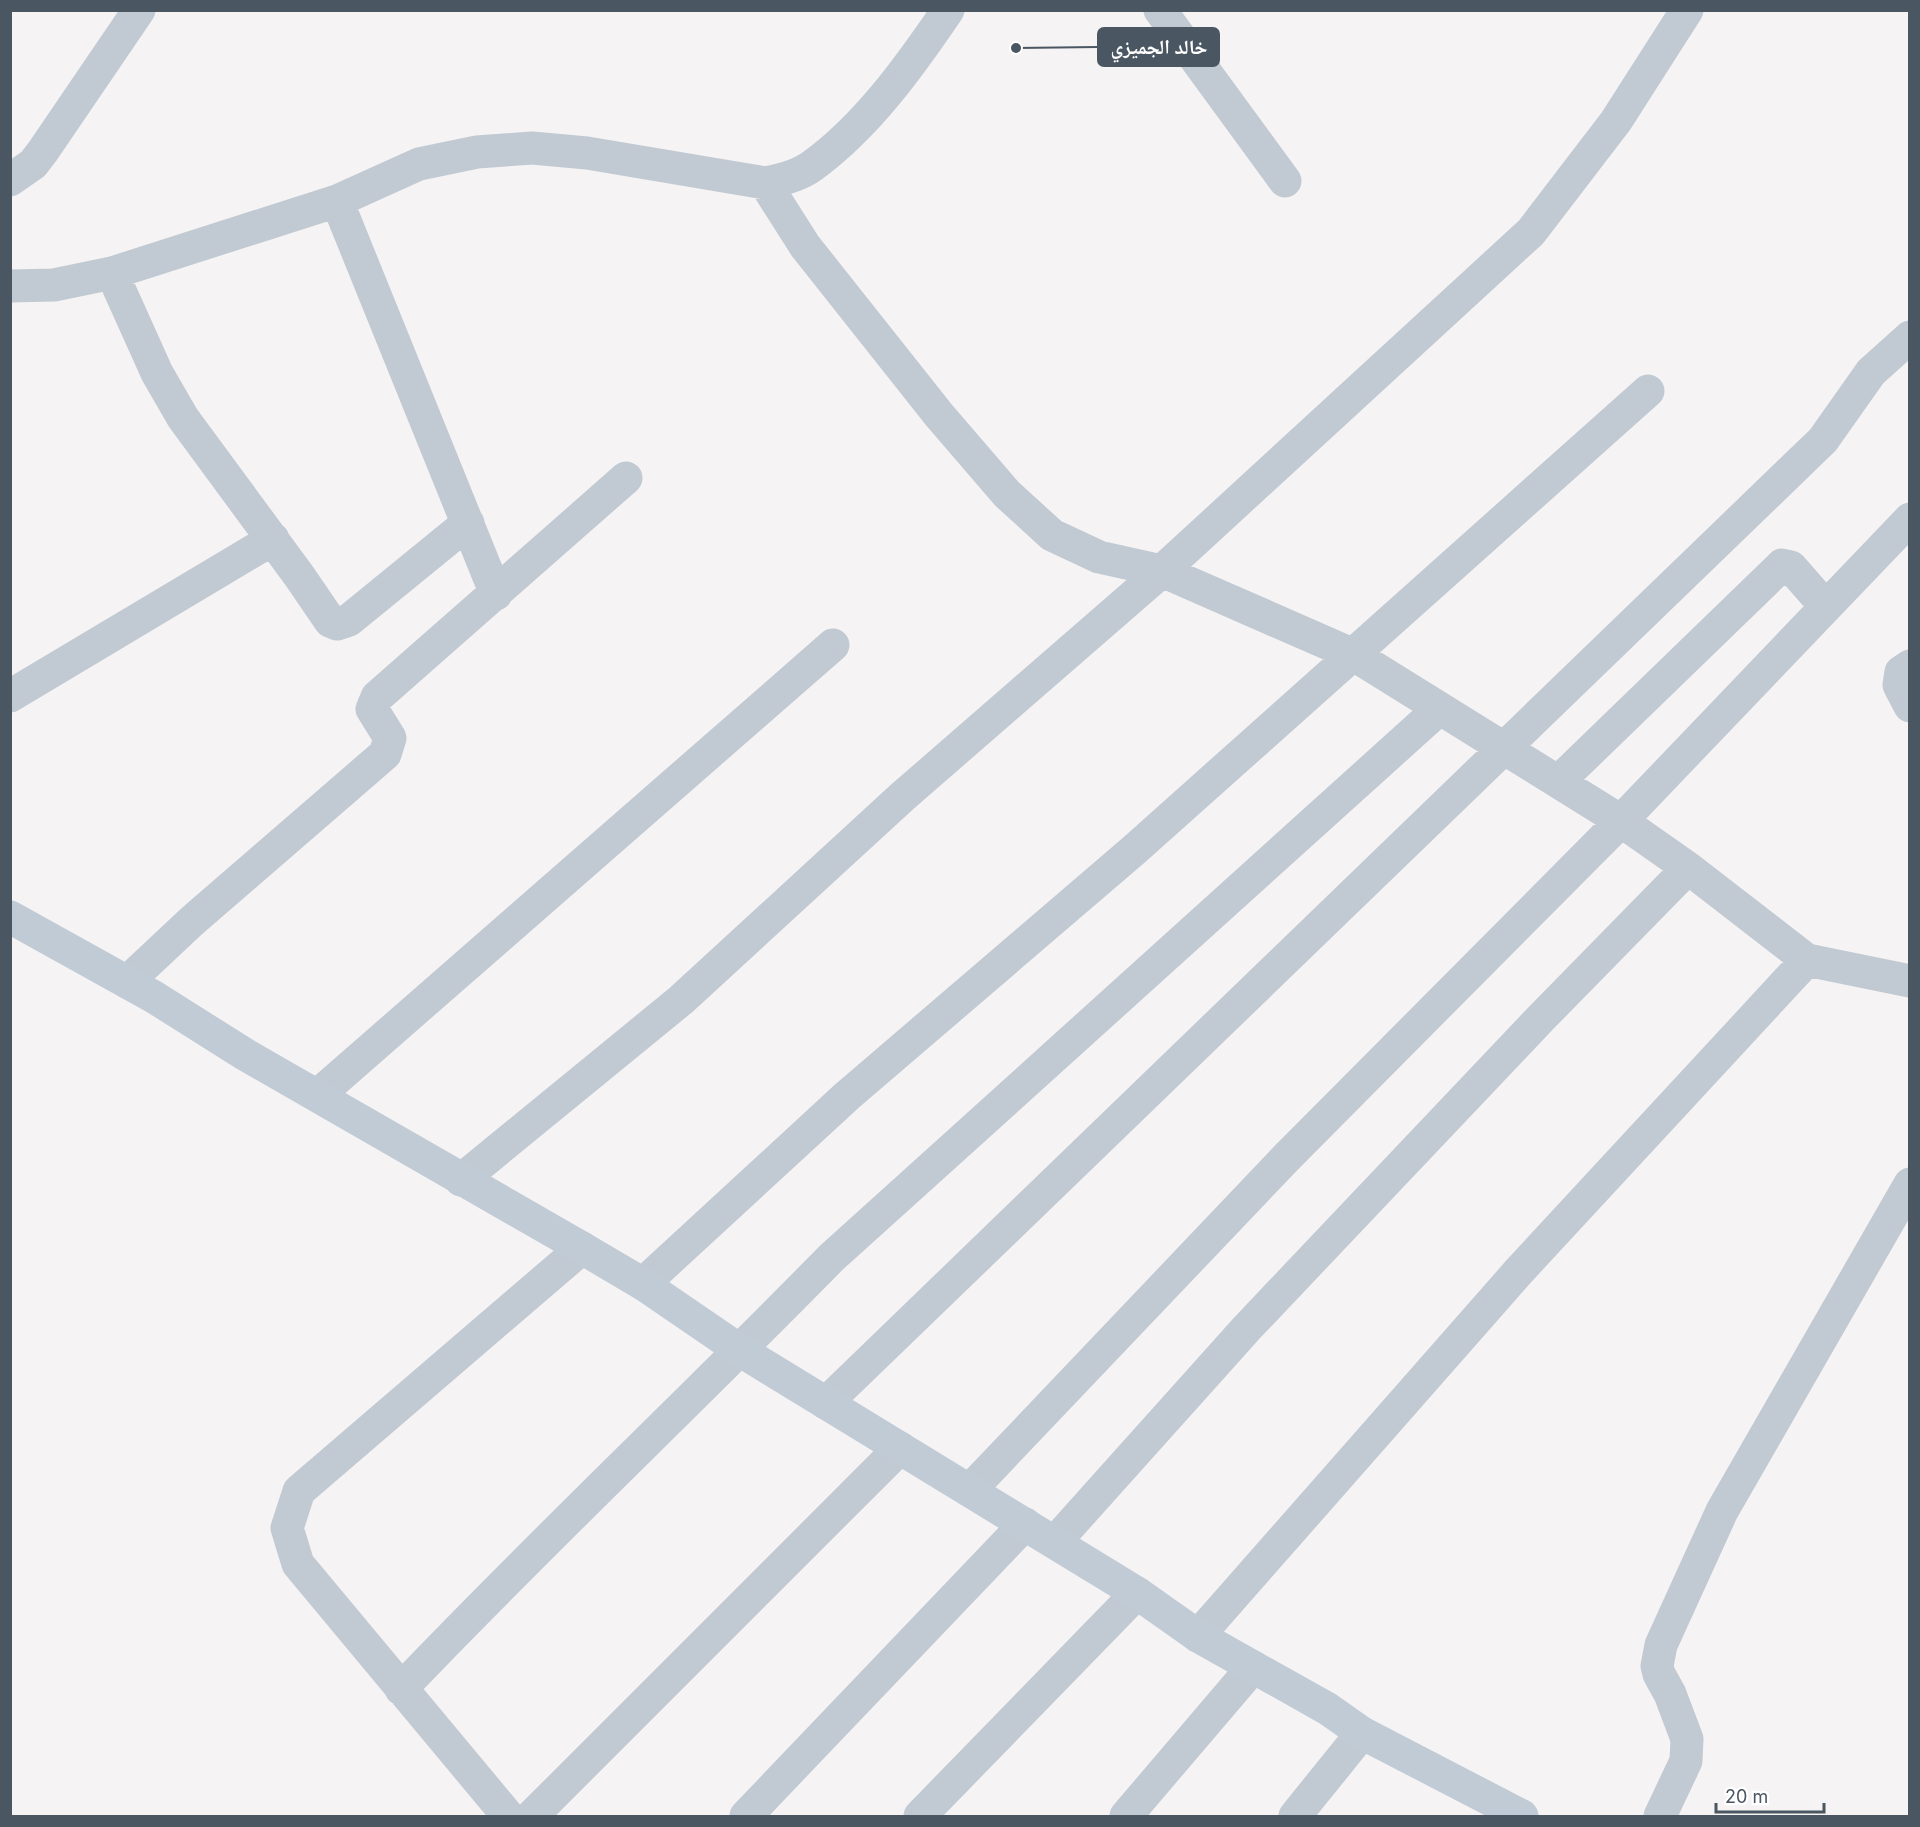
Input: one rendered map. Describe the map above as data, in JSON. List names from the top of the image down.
{
  "places": ["خالد الجميزي"],
  "scale_bar": "20 m"
}
